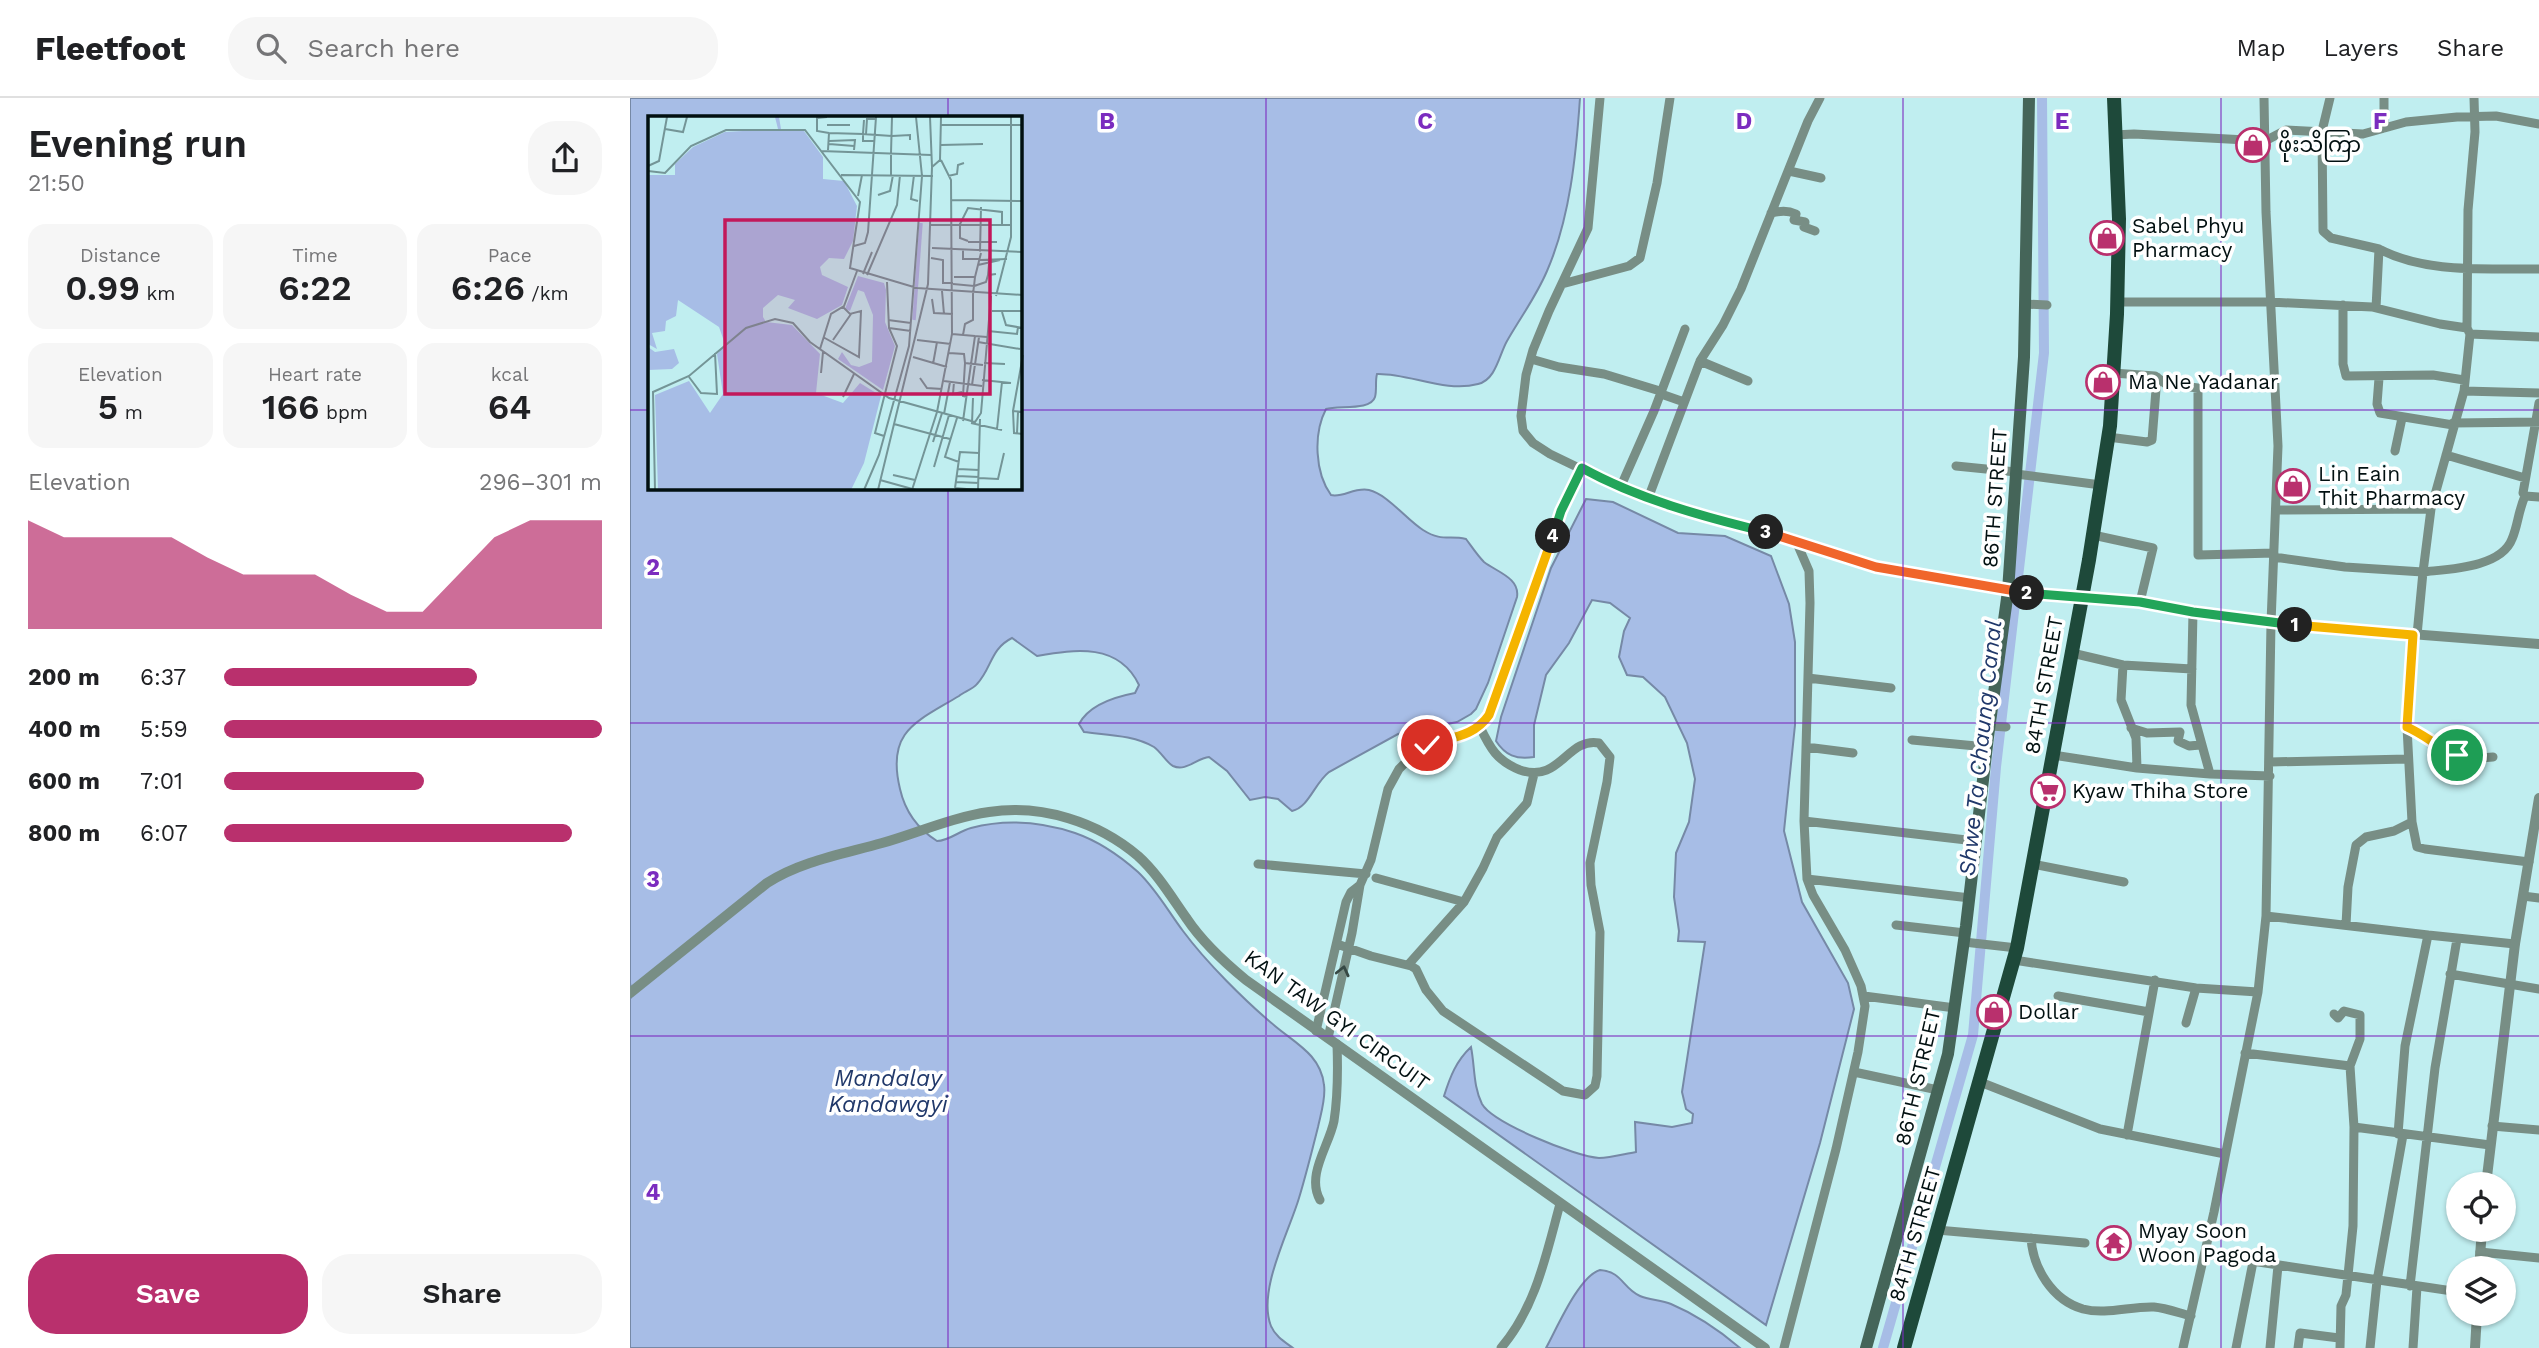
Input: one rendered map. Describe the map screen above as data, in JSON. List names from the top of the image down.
{
  "streets": {
    "main road": ["86TH STREET", "84TH STREET"],
    "street": ["KAN TAW GYI CIRCUIT"]
  },
  "water": ["Shwe Ta Chaung Canal", "Mandalay Kandawgyi"],
  "places": {
    "shop": [
      "ဖိုးသိကြာ",
      "Sabel Phyu Pharmacy",
      "Ma Ne Yadanar",
      "Lin Eain Thit Pharmacy",
      "Dollar"
    ],
    "supermarket": ["Kyaw Thiha Store"],
    "temple": ["Myay Soon Woon Pagoda"]
  },
  "page": {
    "header": "Fleetfoot",
    "search": "Search here",
    "nav": ["Map", "Layers", "Share"],
    "heading": ["Evening run", "21:50"],
    "stats": [
      ["Distance", "0.99 km"],
      ["Time", "6:22"],
      ["Pace", "6:26 /km"],
      ["Elevation", "5 m"],
      ["Heart rate", "166 bpm"],
      ["kcal", "64"]
    ],
    "chart": ["Elevation", "296–301 m"],
    "pins": [
      "3",
      "4",
      "2",
      "1"
    ],
    "list": [
      {
        "name": "200 m",
        "note": "6:37"
      },
      {
        "name": "400 m",
        "note": "5:59"
      },
      {
        "name": "600 m",
        "note": "7:01"
      },
      {
        "name": "800 m",
        "note": "6:07"
      }
    ],
    "buttons": ["Save", "Share"]
  },
  "grid": {
    "columns": [
      "B",
      "C",
      "D",
      "E",
      "F"
    ],
    "rows": ["2", "3", "4"]
  }
}
